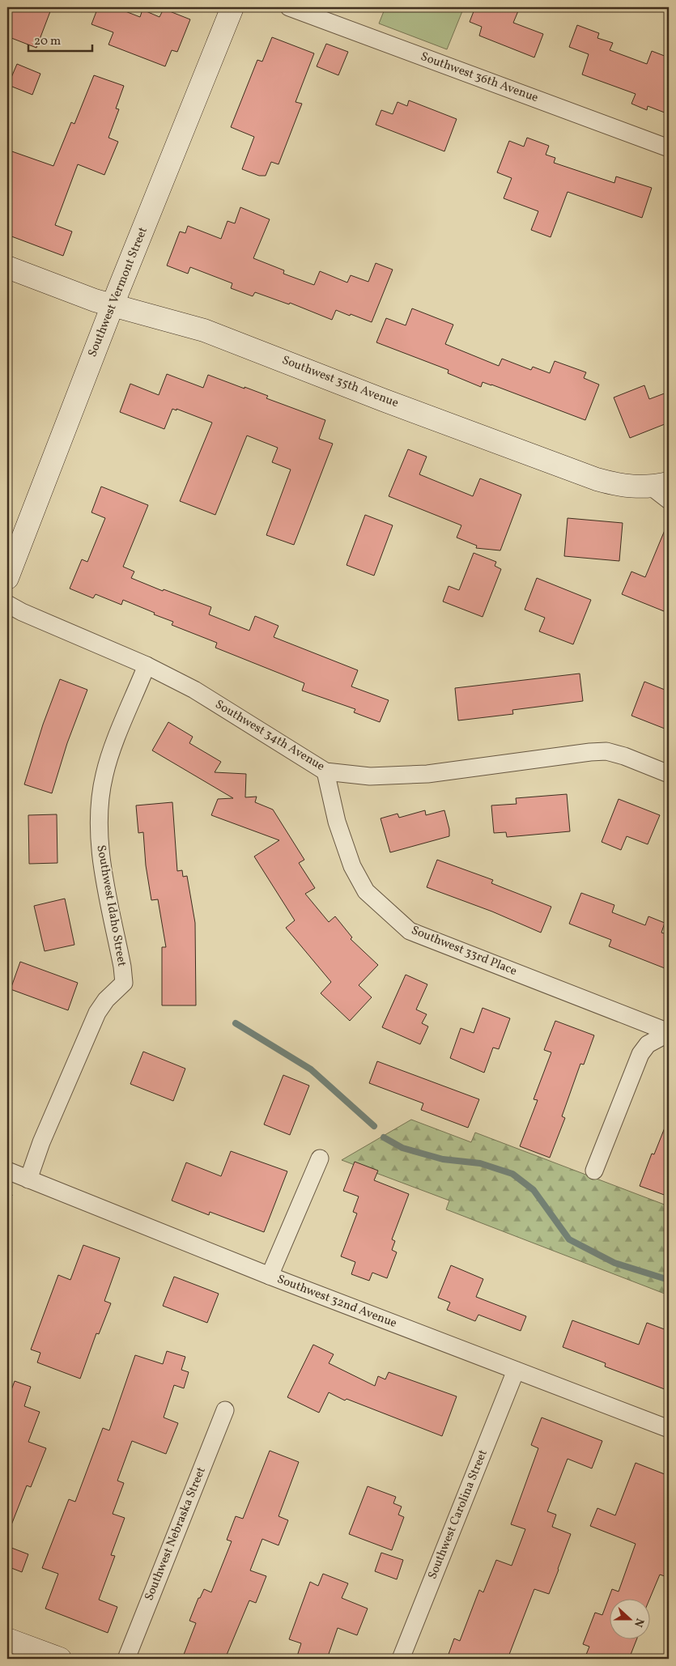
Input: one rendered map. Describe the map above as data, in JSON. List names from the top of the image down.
{
  "streets": {
    "street": [
      "Southwest 36th Avenue",
      "Southwest Vermont Street",
      "Southwest 35th Avenue",
      "Southwest 34th Avenue",
      "Southwest Idaho Street",
      "Southwest 33rd Place",
      "Southwest 32nd Avenue",
      "Southwest Carolina Street",
      "Southwest Nebraska Street"
    ]
  },
  "crossings": [
    ["Southwest Vermont Street", "Southwest 35th Avenue"],
    ["Southwest 34th Avenue", "Southwest Idaho Street"],
    ["Southwest 34th Avenue", "Southwest 33rd Place"],
    ["Southwest Idaho Street", "Southwest 32nd Avenue"],
    ["Southwest 32nd Avenue", "Southwest Carolina Street"]
  ],
  "scale_bar": "20 m",
  "north": "right"
}
